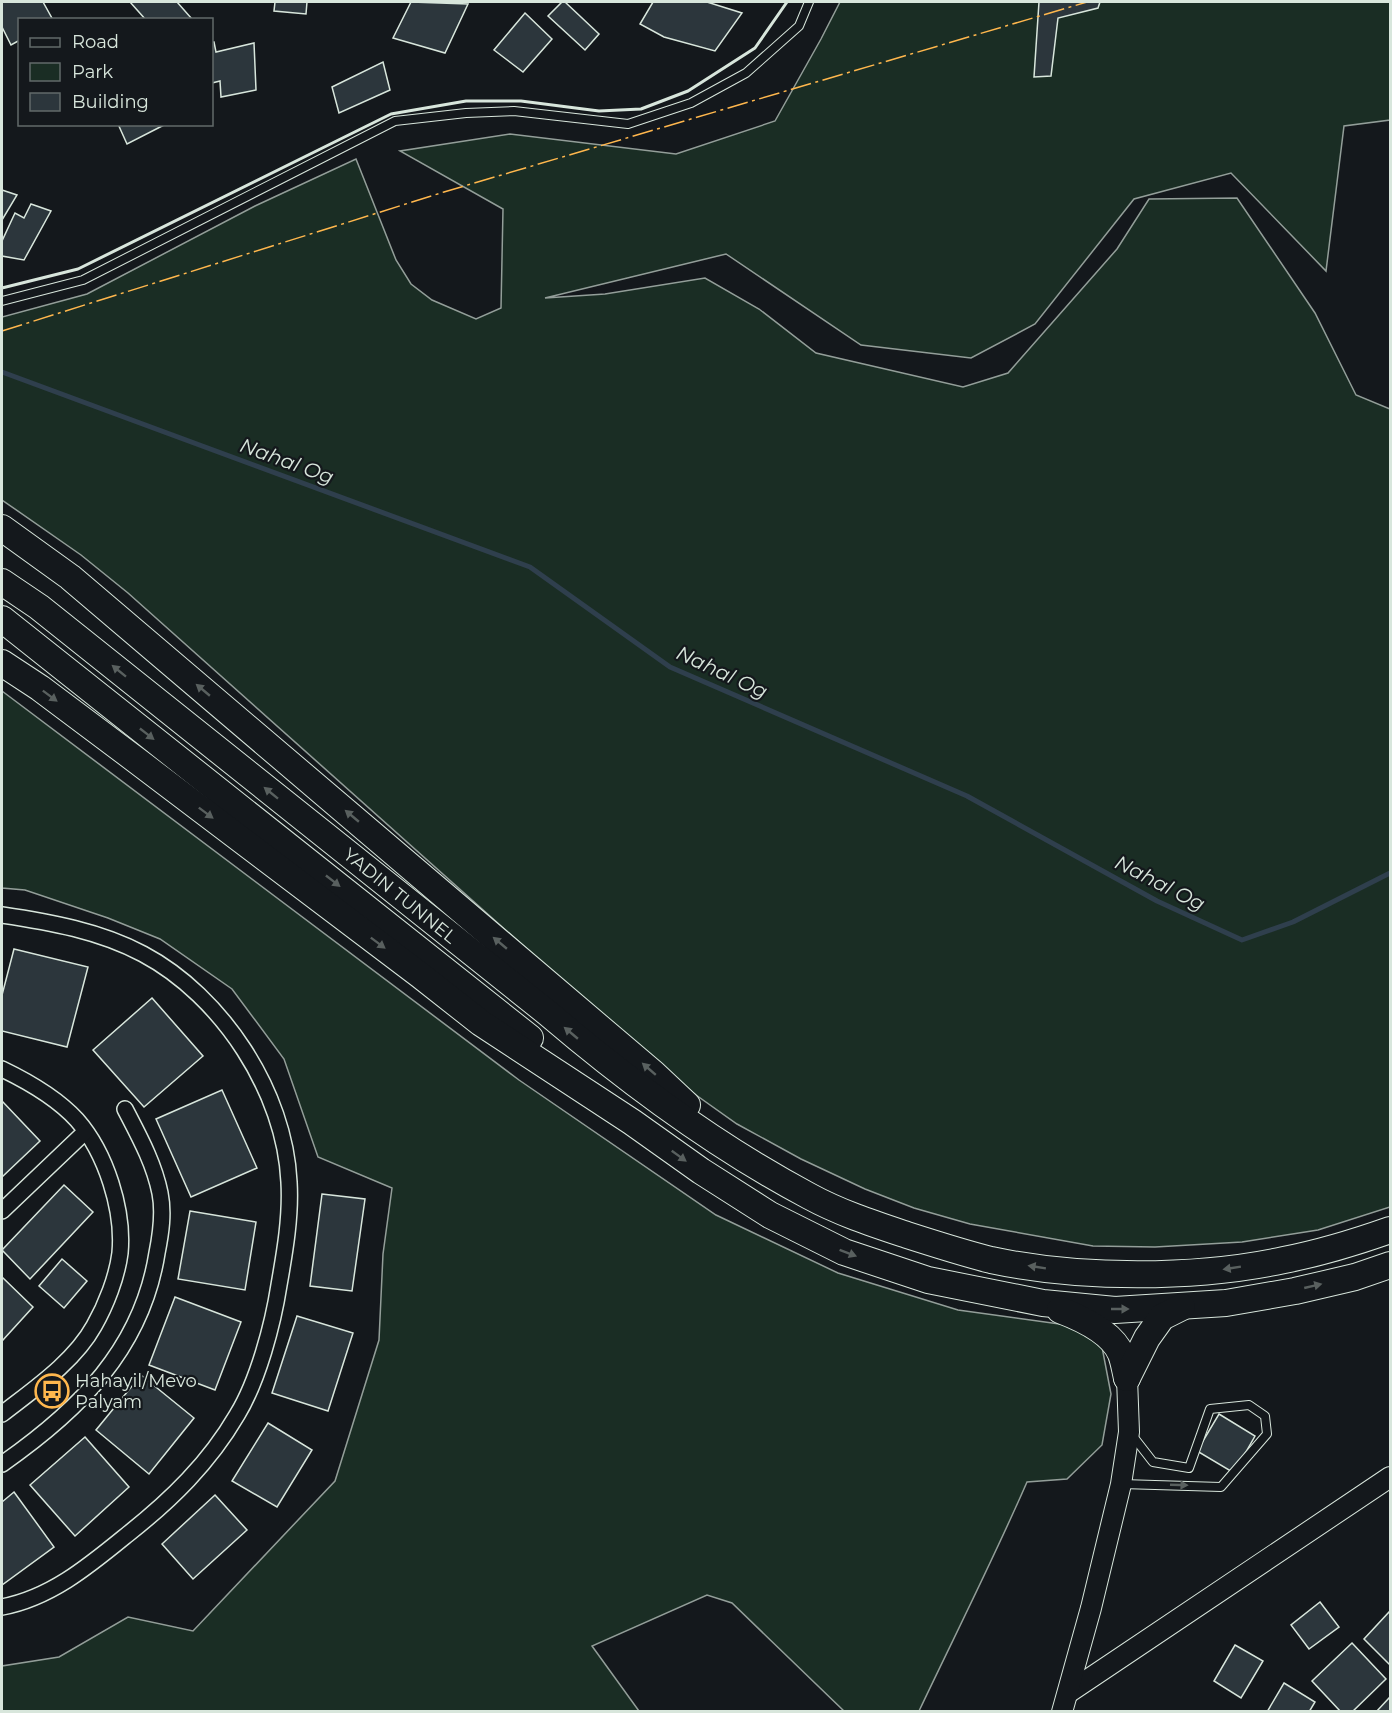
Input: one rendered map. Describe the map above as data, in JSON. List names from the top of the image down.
{
  "streets": {
    "highway": ["YADIN TUNNEL"]
  },
  "water": ["Nahal Og"],
  "places": {
    "bus stop": ["Hahayil/Mevo Palyam"]
  },
  "legend": ["Road", "Park", "Building"]
}
